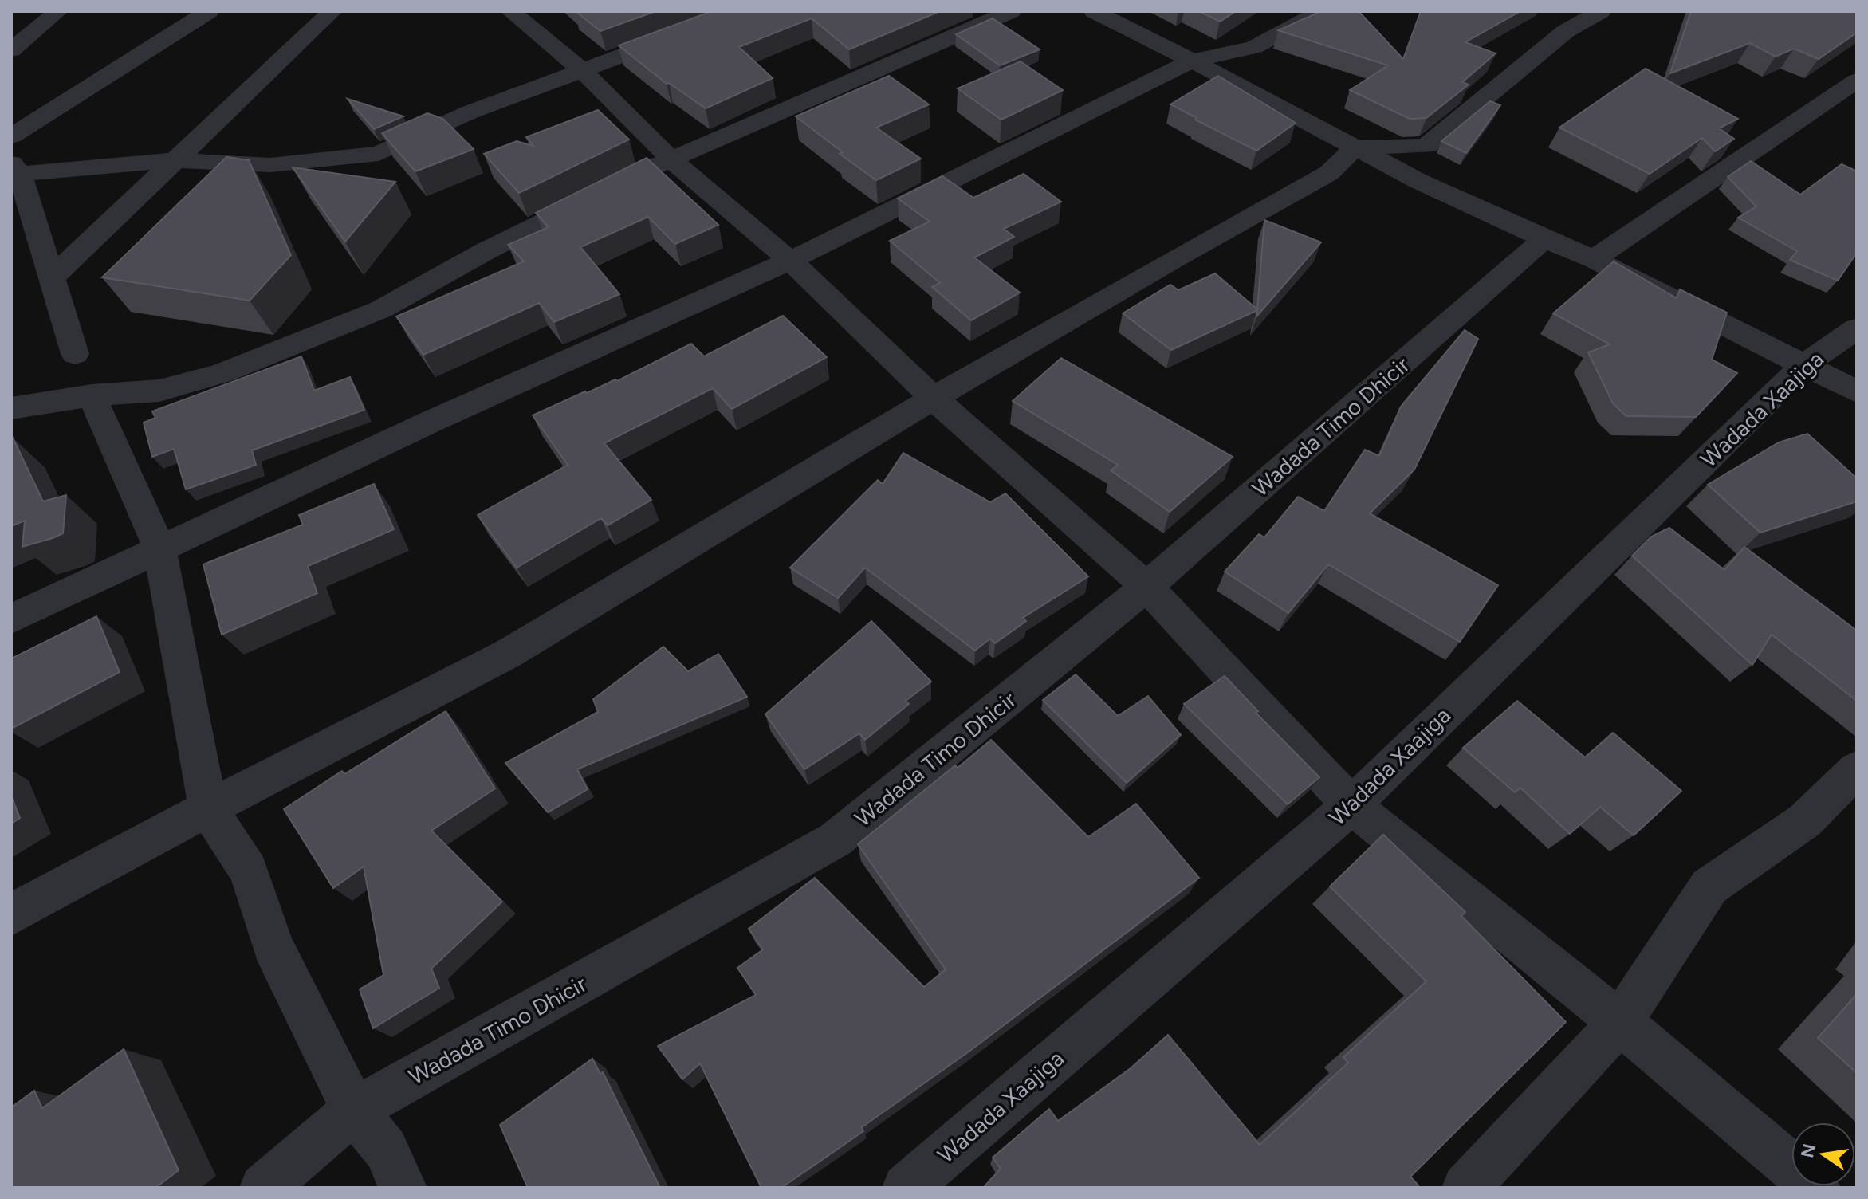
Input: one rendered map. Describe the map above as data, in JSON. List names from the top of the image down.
{
  "streets": {
    "street": ["Wadada Xaajiga", "Wadada Timo Dhicir"]
  },
  "north": "left"
}
